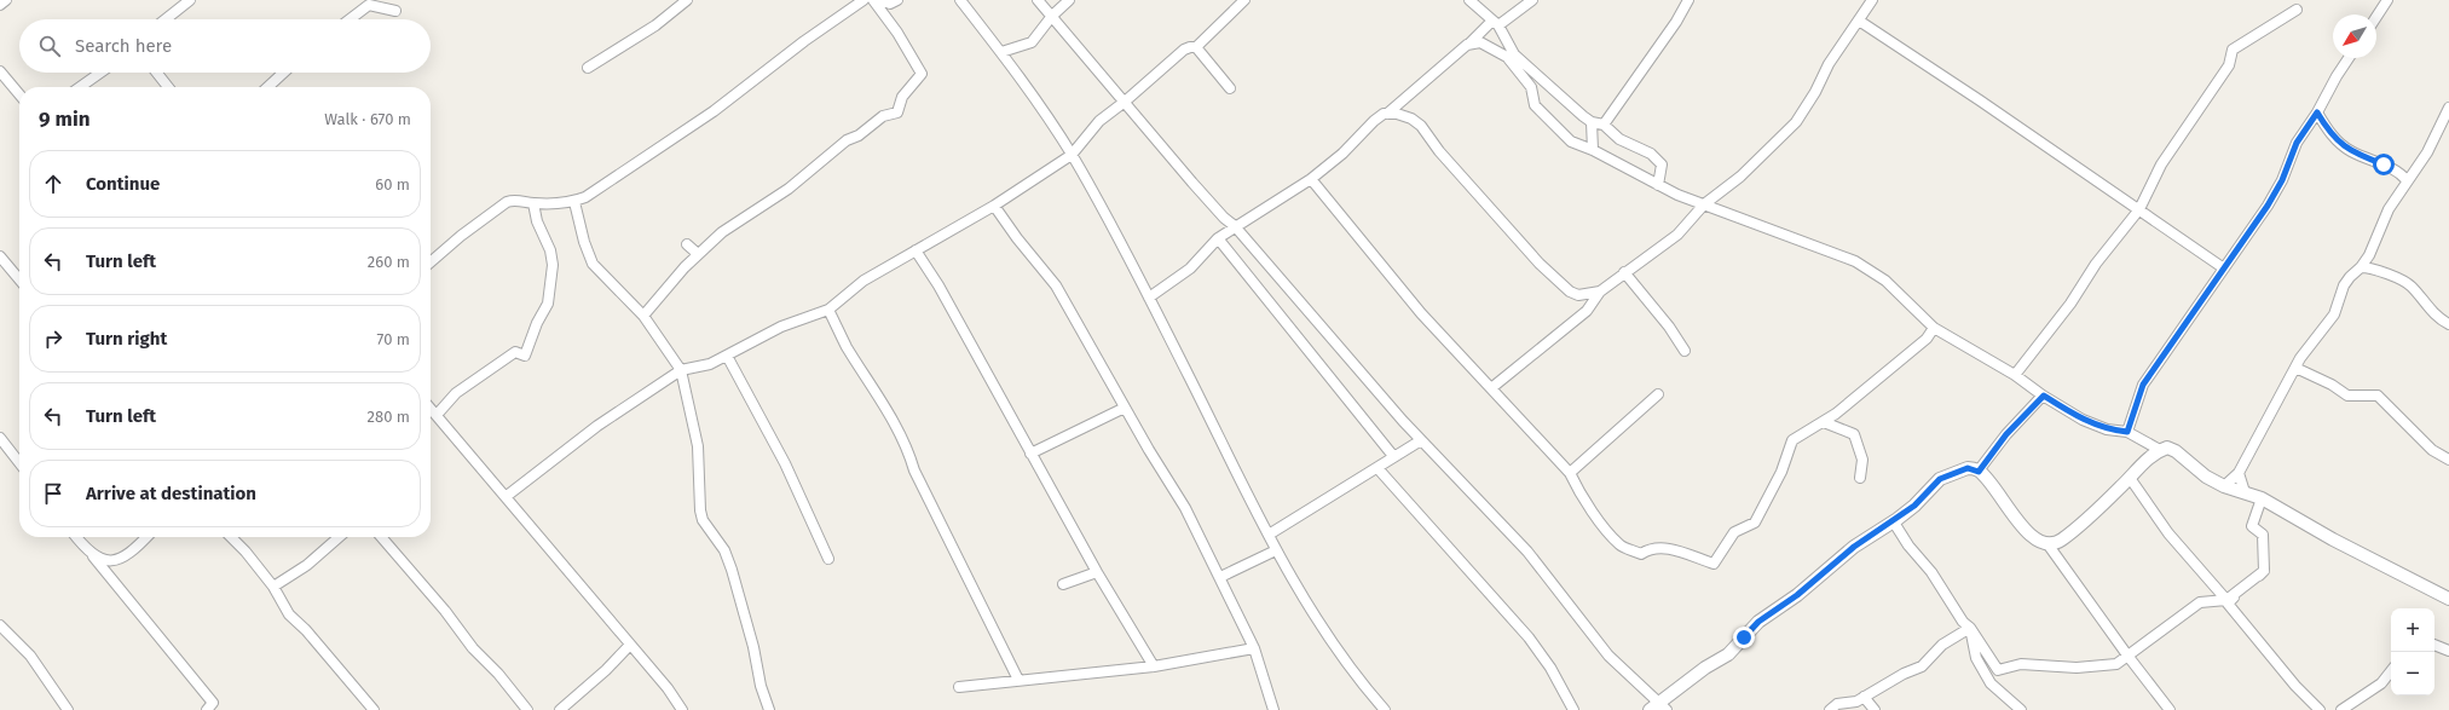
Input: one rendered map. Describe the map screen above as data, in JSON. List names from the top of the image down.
{
  "north": "bottom left",
  "page": {
    "search": "Search here",
    "heading": ["9 min", "Walk · 670 m"],
    "list": [
      ["Continue", "60 m"],
      ["Turn left", "260 m"],
      ["Turn right", "70 m"],
      ["Turn left", "280 m"],
      "Arrive at destination"
    ],
    "map_buttons": ["+", "−"]
  }
}
